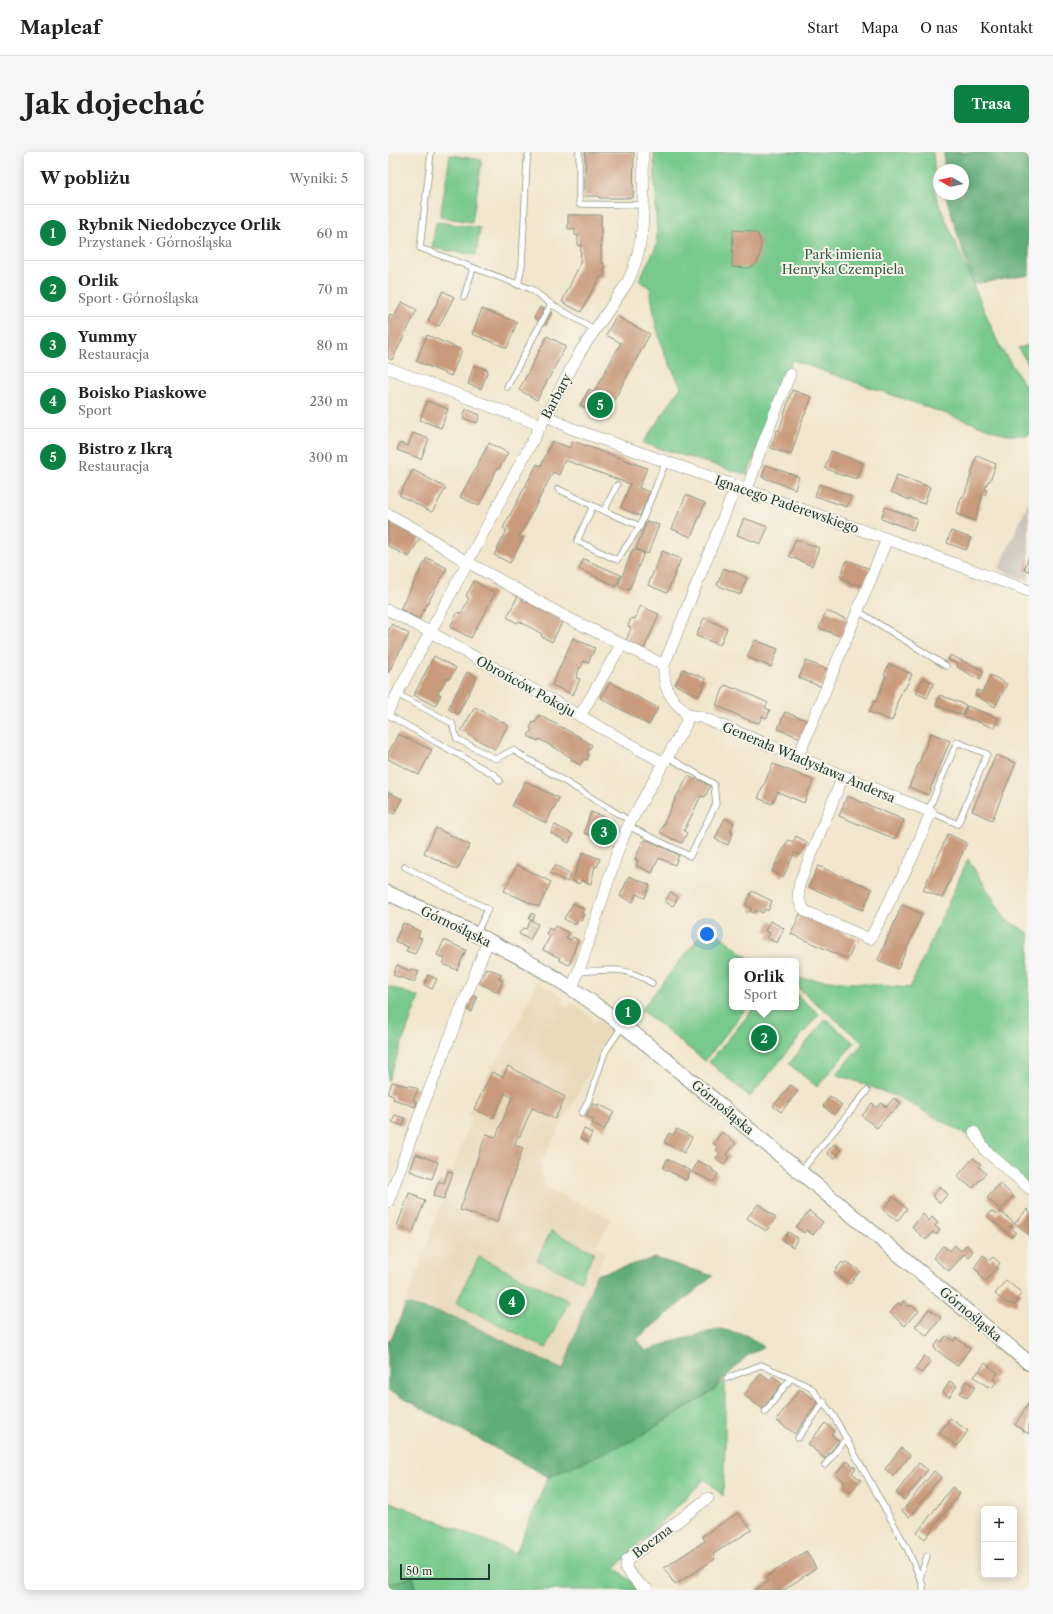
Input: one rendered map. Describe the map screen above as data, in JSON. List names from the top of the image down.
{
  "streets": {
    "street": [
      "Barbary",
      "Ignacego Paderewskiego",
      "Obrońców Pokoju",
      "Generała Władysława Andersa",
      "Górnośląska",
      "Boczna"
    ]
  },
  "crossings": [
    ["Barbary", "Ignacego Paderewskiego"],
    ["Barbary", "Obrońców Pokoju"]
  ],
  "parks": ["Park imienia Henryka Czempiela"],
  "scale_bar": "50 m",
  "north": "left",
  "page": {
    "header": "Mapleaf",
    "nav": [
      "Start",
      "Mapa",
      "O nas",
      "Kontakt"
    ],
    "buttons": "Trasa",
    "title": "Jak dojechać",
    "heading": ["W pobliżu", "Wyniki: 5"],
    "list": [
      {
        "mark": "1",
        "name": "Rybnik Niedobczyce Orlik",
        "note": "Przystanek · Górnośląska",
        "value": "60 m"
      },
      {
        "mark": "2",
        "name": "Orlik",
        "note": "Sport · Górnośląska",
        "value": "70 m"
      },
      {
        "mark": "3",
        "name": "Yummy",
        "note": "Restauracja",
        "value": "80 m"
      },
      {
        "mark": "4",
        "name": "Boisko Piaskowe",
        "note": "Sport",
        "value": "230 m"
      },
      {
        "mark": "5",
        "name": "Bistro z Ikrą",
        "note": "Restauracja",
        "value": "300 m"
      }
    ],
    "pins": [
      "5",
      "3",
      "1",
      "2",
      "4"
    ],
    "popup": ["Orlik", "Sport"],
    "map_buttons": ["+", "−"],
    "scale": "50 m"
  }
}
